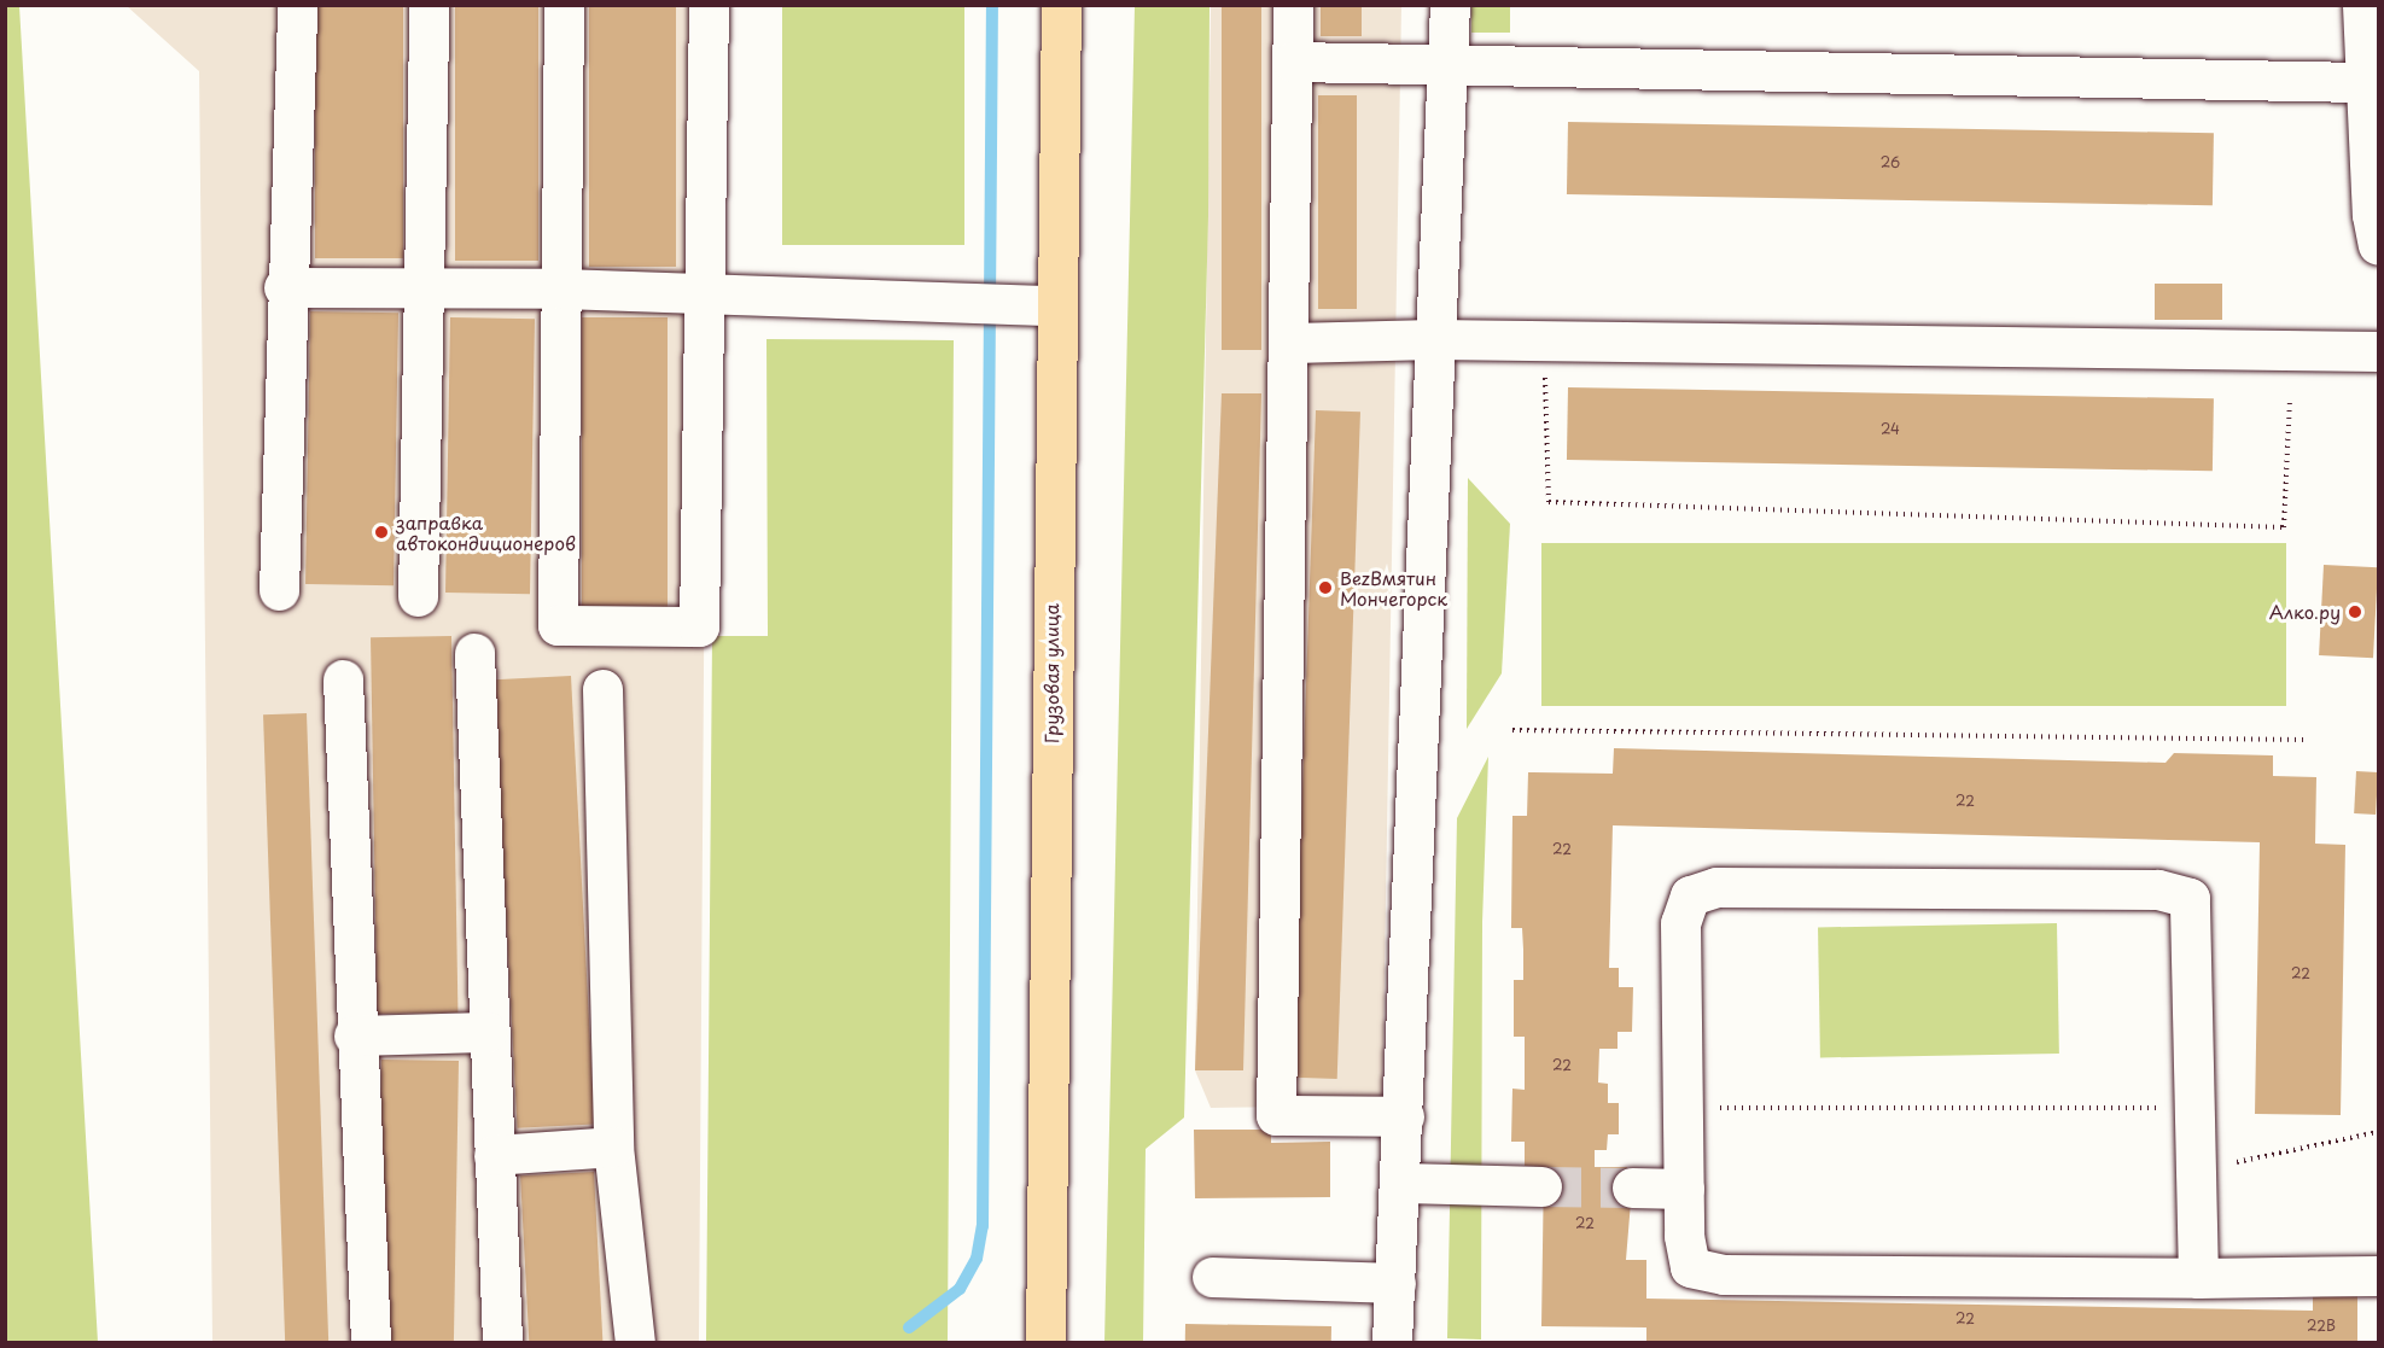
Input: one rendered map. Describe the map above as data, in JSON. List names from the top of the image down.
{
  "streets": {
    "main road": ["Грузовая улица"]
  },
  "places": ["заправка автокондиционеров", "BezВмятин Мончегорск", "Алко.ру"],
  "house_numbers": [
    "26",
    "24",
    "22",
    "22",
    "22",
    "22",
    "22",
    "22",
    "22В"
  ]
}
